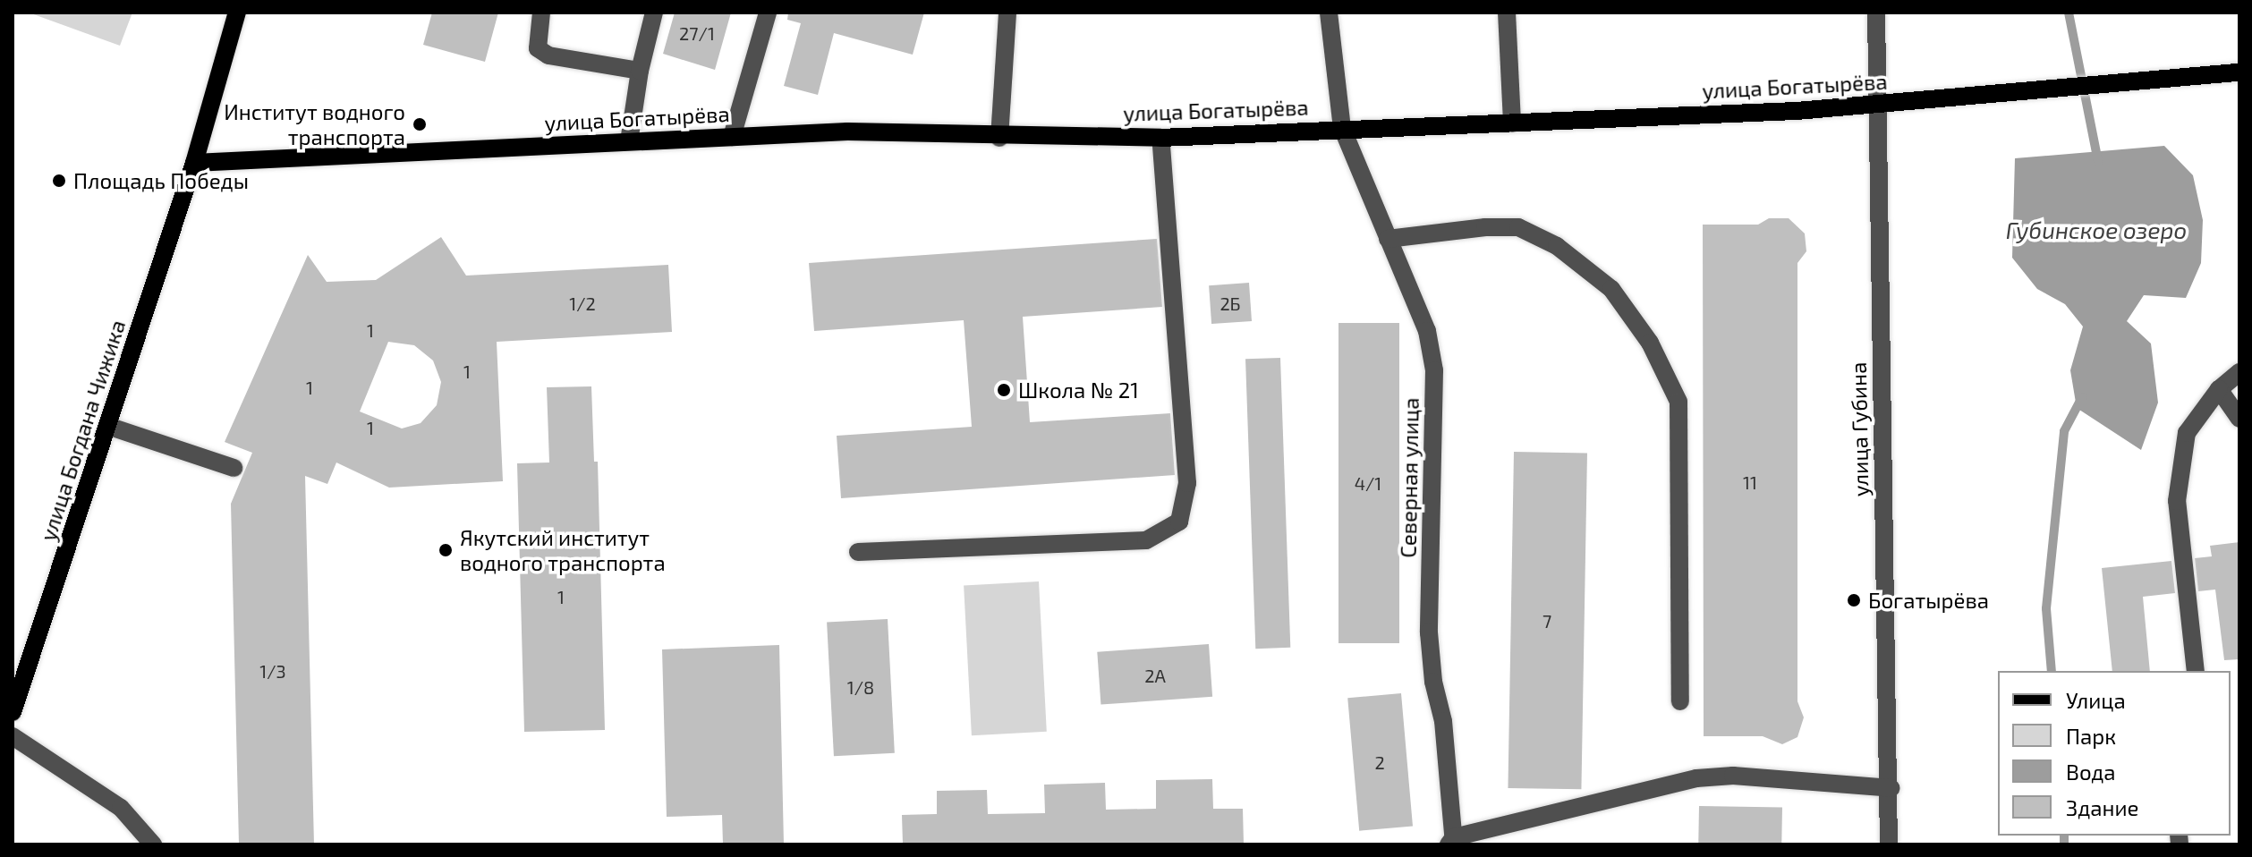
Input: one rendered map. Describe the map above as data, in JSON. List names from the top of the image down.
{
  "streets": {
    "main road": ["улица Богатырёва", "улица Богдана Чижика"],
    "street": ["улица Губина", "Северная улица"]
  },
  "crossings": [
    ["улица Богатырёва", "улица Губина"],
    ["улица Богатырёва", "улица Богдана Чижика"],
    ["улица Богатырёва", "Северная улица"]
  ],
  "water": ["Губинское озеро"],
  "places": [
    "Институт водного транспорта",
    "Площадь Победы",
    "Школа № 21",
    "Якутский институт водного транспорта",
    "Богатырёва"
  ],
  "house_numbers": [
    "27/1",
    "1/2",
    "2Б",
    "1",
    "1",
    "1",
    "1",
    "11",
    "4/1",
    "1",
    "7",
    "1/3",
    "2А",
    "1/8",
    "2"
  ],
  "legend": [
    "Улица",
    "Парк",
    "Вода",
    "Здание"
  ]
}
